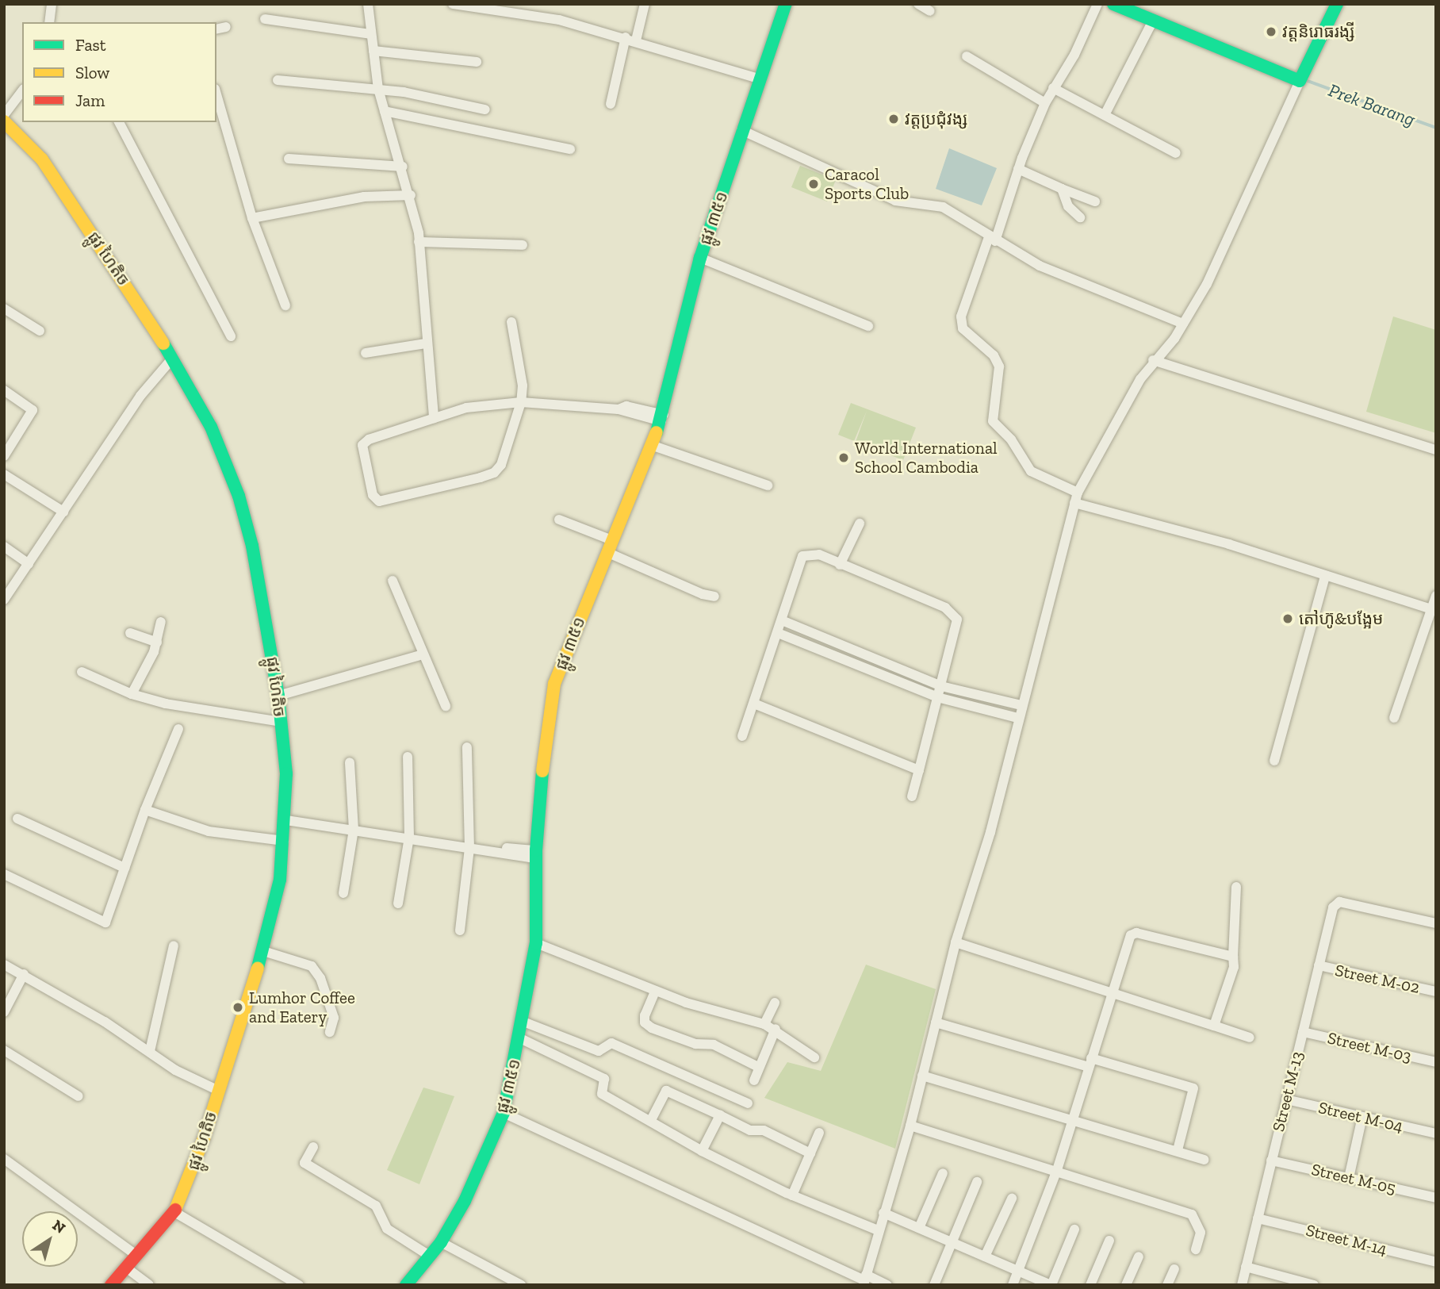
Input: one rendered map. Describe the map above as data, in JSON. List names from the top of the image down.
{
  "streets": {
    "street": [
      "ផ្លូវ ៣៥១",
      "ផ្លូវ ហៃតិច",
      "Street M-02",
      "Street M-03",
      "Street M-13",
      "Street M-04",
      "Street M-05",
      "Street M-14"
    ]
  },
  "crossings": [
    ["Street M-02", "Street M-13"],
    ["Street M-03", "Street M-13"],
    ["Street M-13", "Street M-04"],
    ["Street M-13", "Street M-05"],
    ["Street M-13", "Street M-14"]
  ],
  "water": ["Prek Barang"],
  "places": [
    "វត្តនិរោធរង្សី",
    "វត្តប្រជុំវង្ស",
    "Caracol Sports Club",
    "World International School Cambodia",
    "តៅហ៊ូ&បង្អែម",
    "Lumhor Coffee and Eatery"
  ],
  "legend": ["Fast", "Slow", "Jam"],
  "north": "top right"
}
